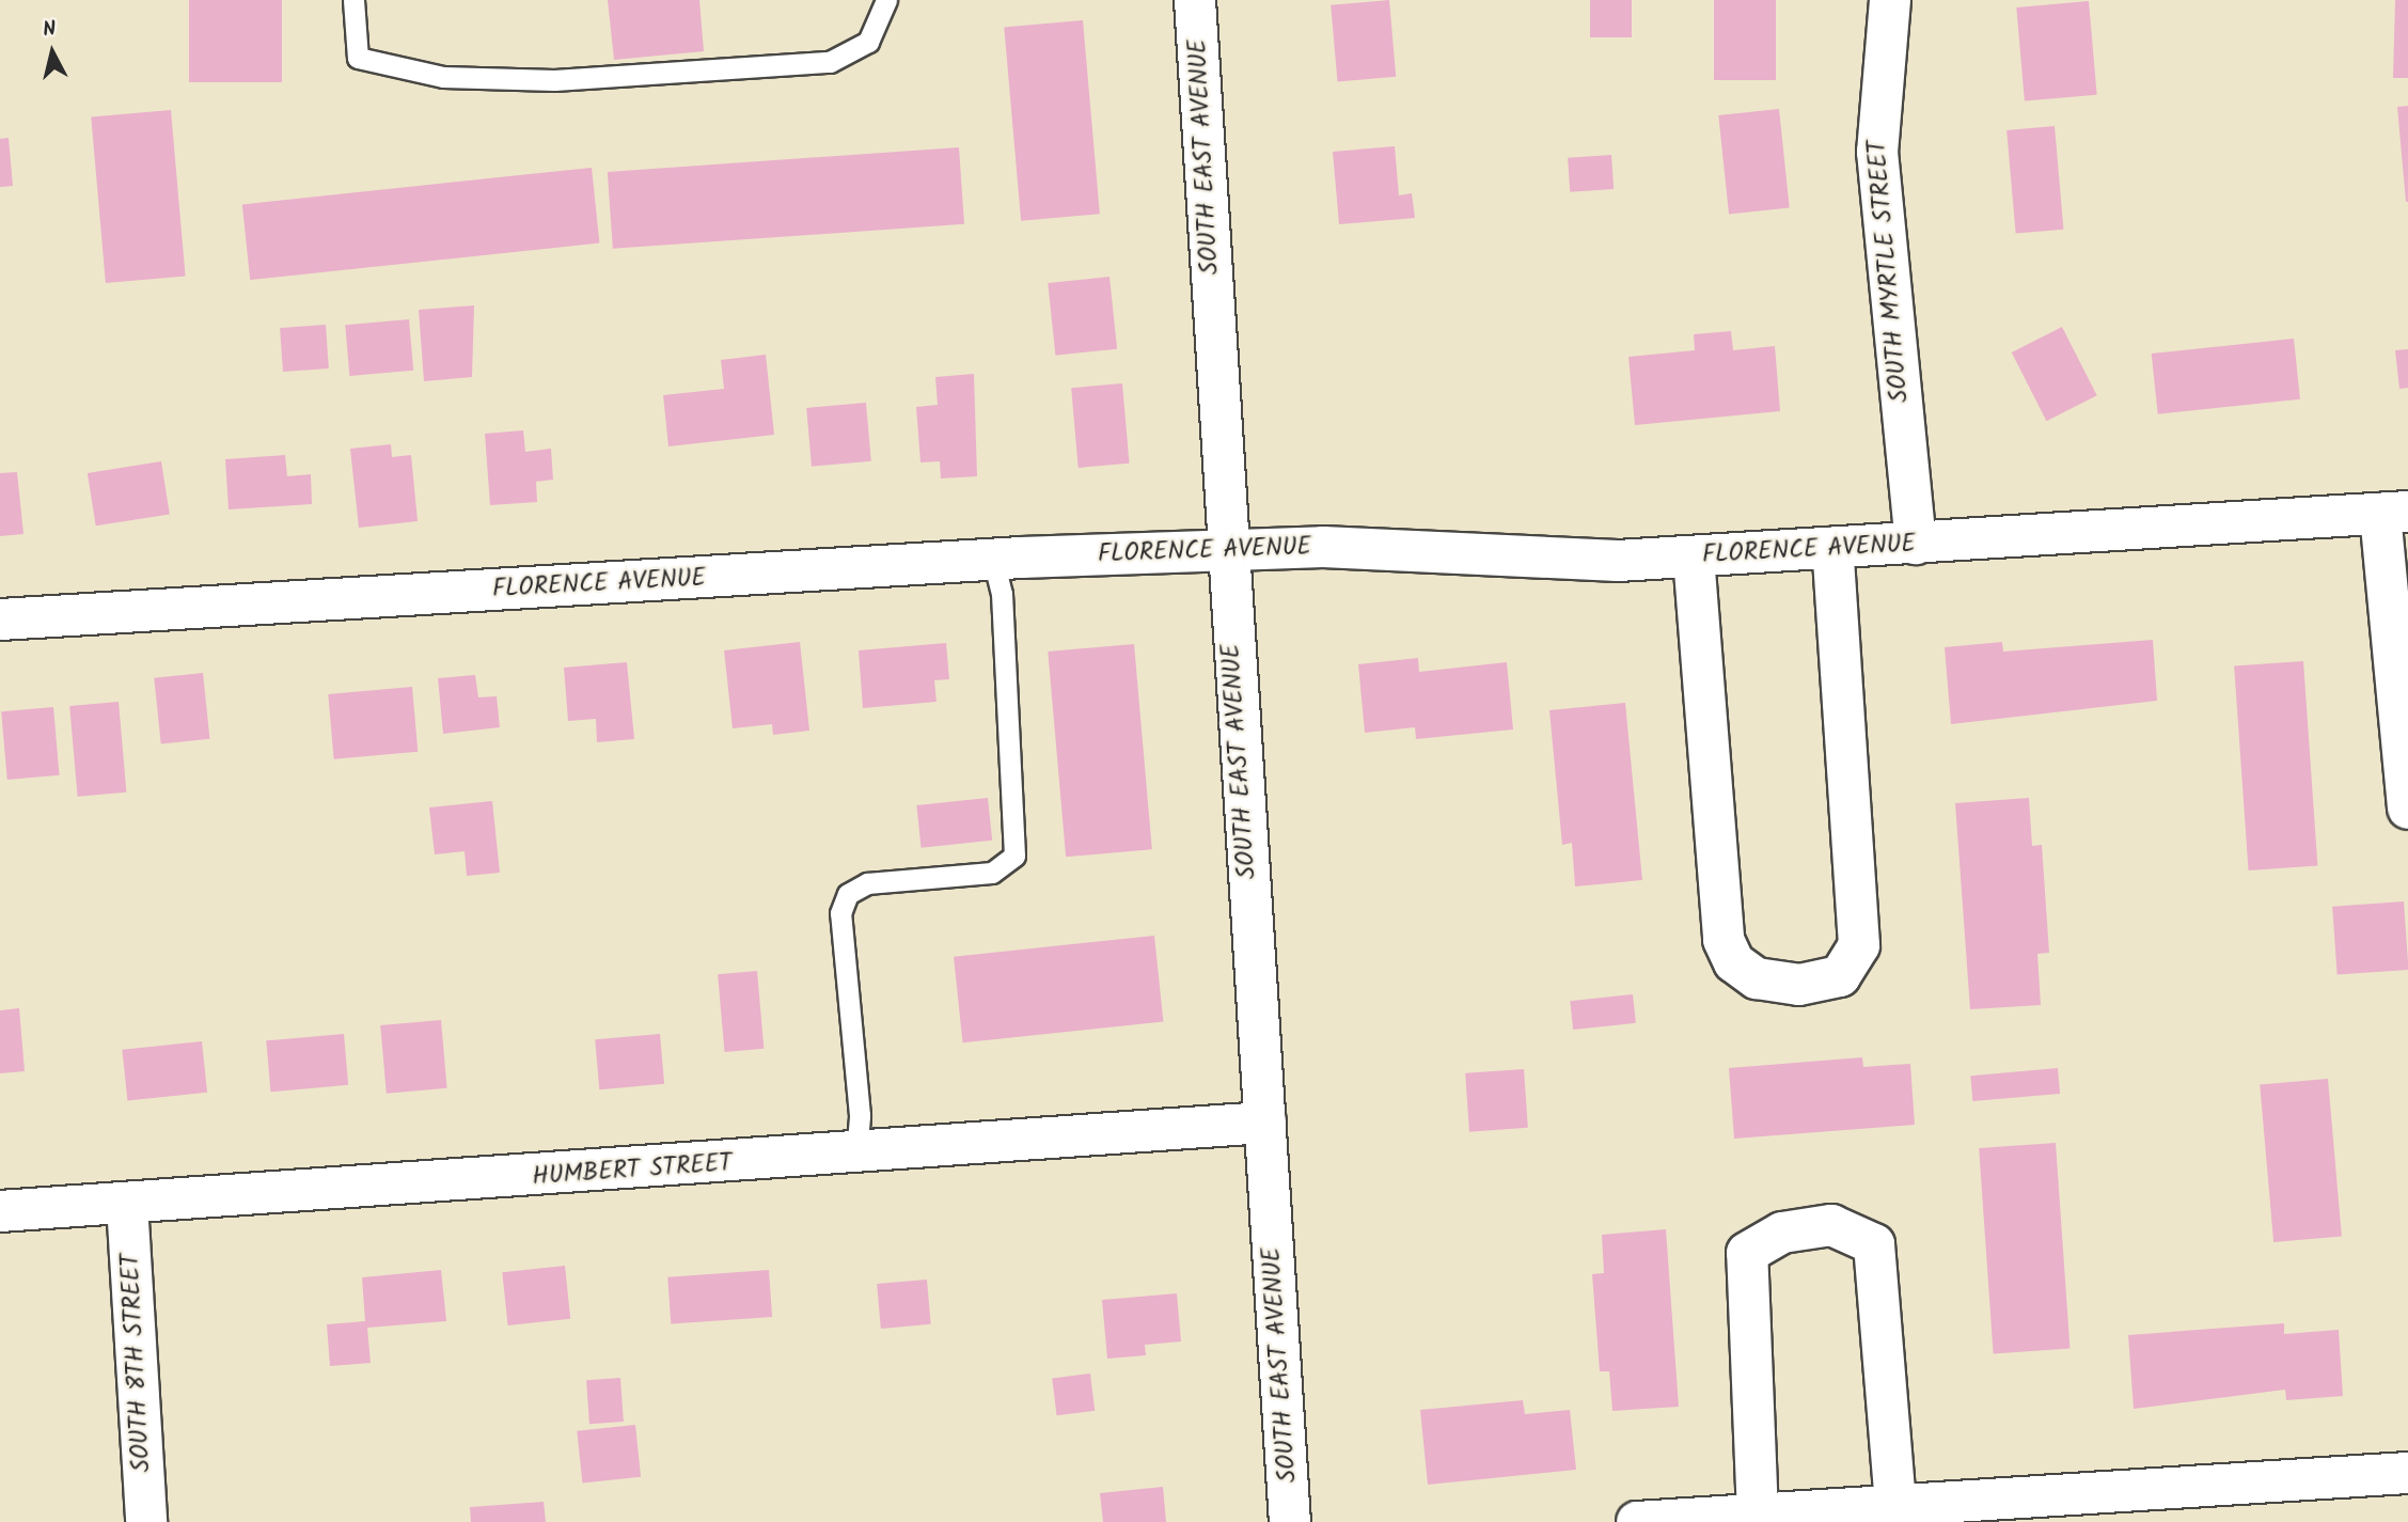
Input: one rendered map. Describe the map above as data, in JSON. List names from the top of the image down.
{
  "streets": {
    "street": [
      "SOUTH EAST AVENUE",
      "SOUTH MYRTLE STREET",
      "FLORENCE AVENUE",
      "HUMBERT STREET",
      "SOUTH 8TH STREET"
    ]
  },
  "crossings": [
    ["SOUTH EAST AVENUE", "FLORENCE AVENUE"],
    ["SOUTH EAST AVENUE", "HUMBERT STREET"],
    ["SOUTH MYRTLE STREET", "FLORENCE AVENUE"],
    ["HUMBERT STREET", "SOUTH 8TH STREET"]
  ],
  "north": "top"
}
